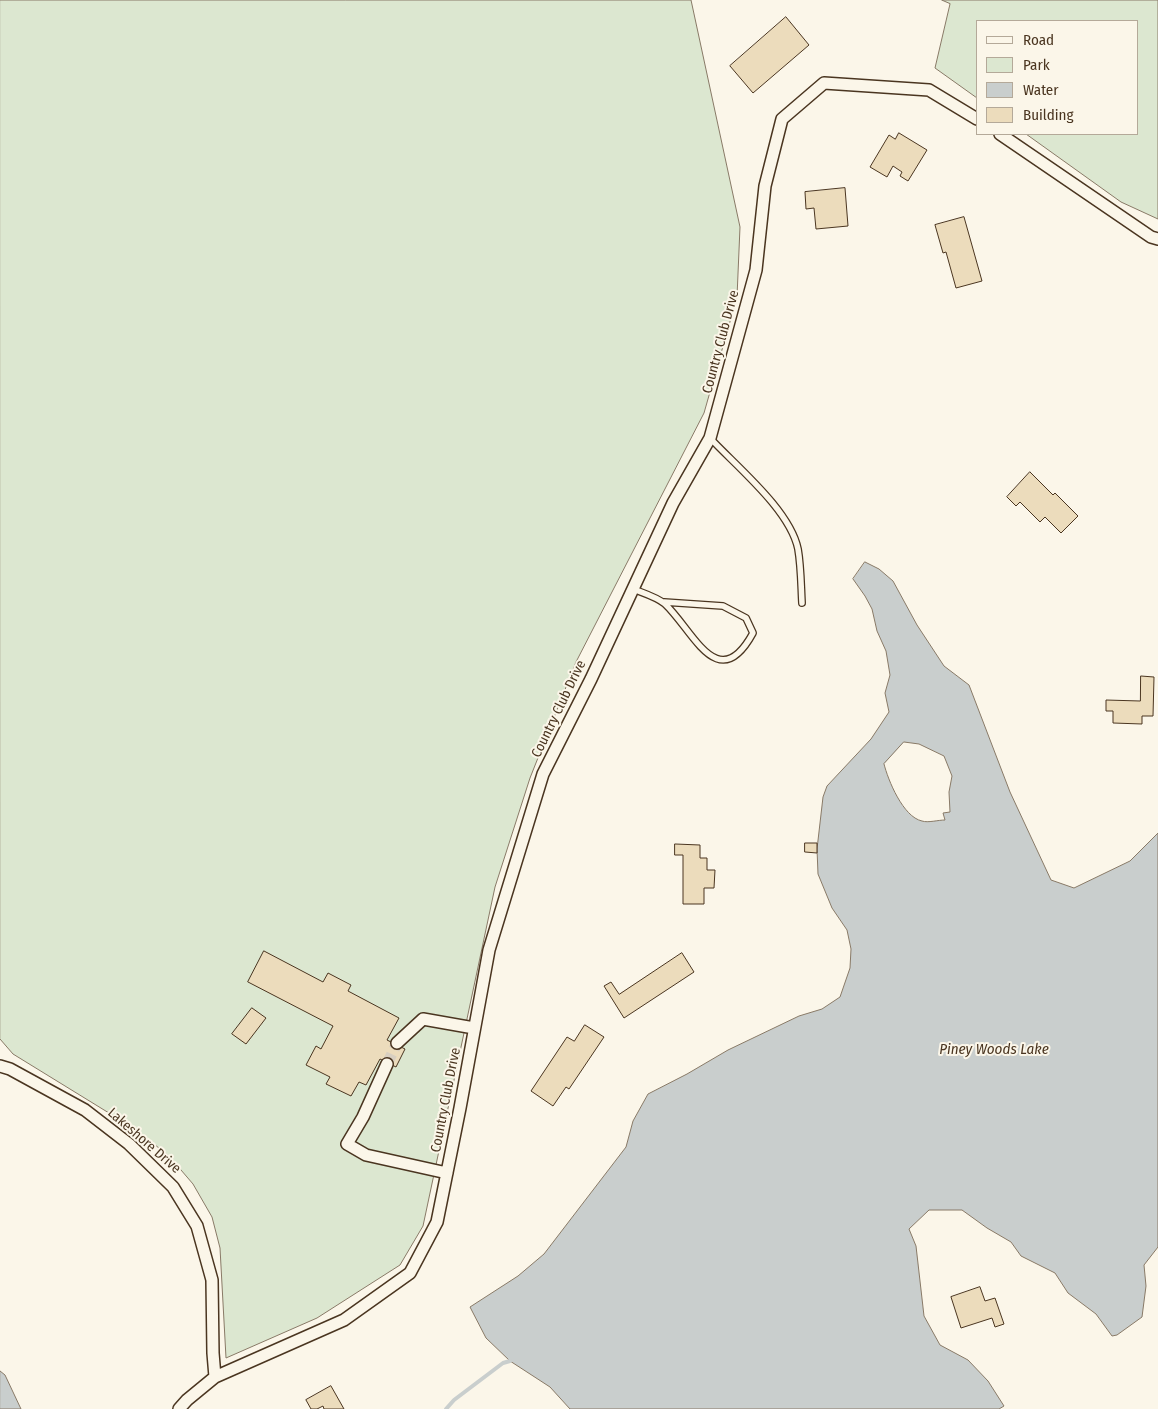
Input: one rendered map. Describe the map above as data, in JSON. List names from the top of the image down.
{
  "streets": {
    "street": ["Country Club Drive", "Lakeshore Drive"]
  },
  "crossings": [
    ["Country Club Drive", "Lakeshore Drive"]
  ],
  "water": ["Piney Woods Lake"],
  "legend": [
    "Road",
    "Park",
    "Water",
    "Building"
  ]
}
